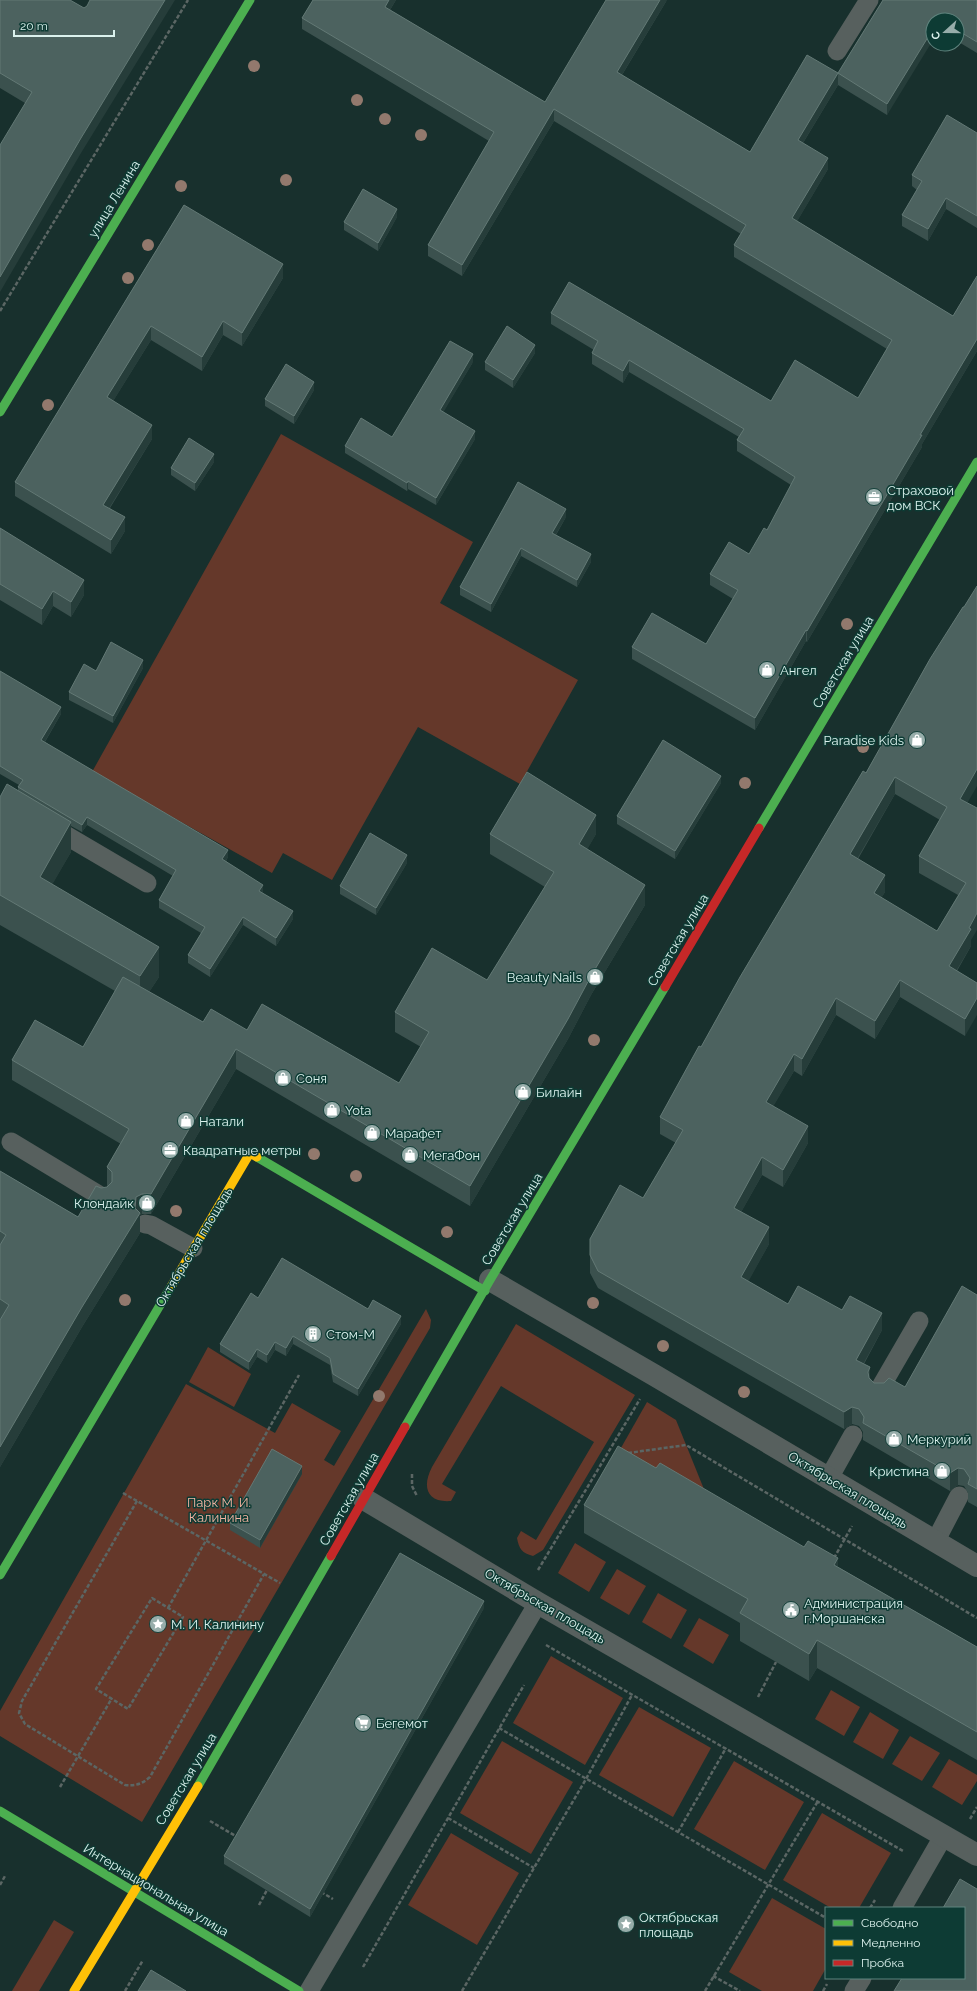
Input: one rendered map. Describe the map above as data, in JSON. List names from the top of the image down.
{
  "streets": {
    "street": [
      "улица Ленина",
      "Советская улица",
      "Октябрьская площадь",
      "Интернациональная улица"
    ]
  },
  "crossings": [
    ["Советская улица", "Октябрьская площадь"],
    ["Советская улица", "Интернациональная улица"]
  ],
  "parks": ["Парк М. И. Калинина"],
  "places": {
    "office": ["Страховой дом ВСК", "Квадратные метры"],
    "shop": [
      "Ангел",
      "Paradise Kids",
      "Beauty Nails",
      "Соня",
      "Билайн",
      "Yota",
      "Натали",
      "Марафет",
      "МегаФон",
      "Клондайк",
      "Меркурий",
      "Кристина"
    ],
    "building": ["Стом-М"],
    "public building": ["Администрация г.Моршанска"],
    "place": ["М. И. Калинину", "Октябрьская площадь"],
    "supermarket": ["Бегемот"]
  },
  "legend": ["Свободно", "Медленно", "Пробка"],
  "scale_bar": "20 m",
  "north": "left"
}
